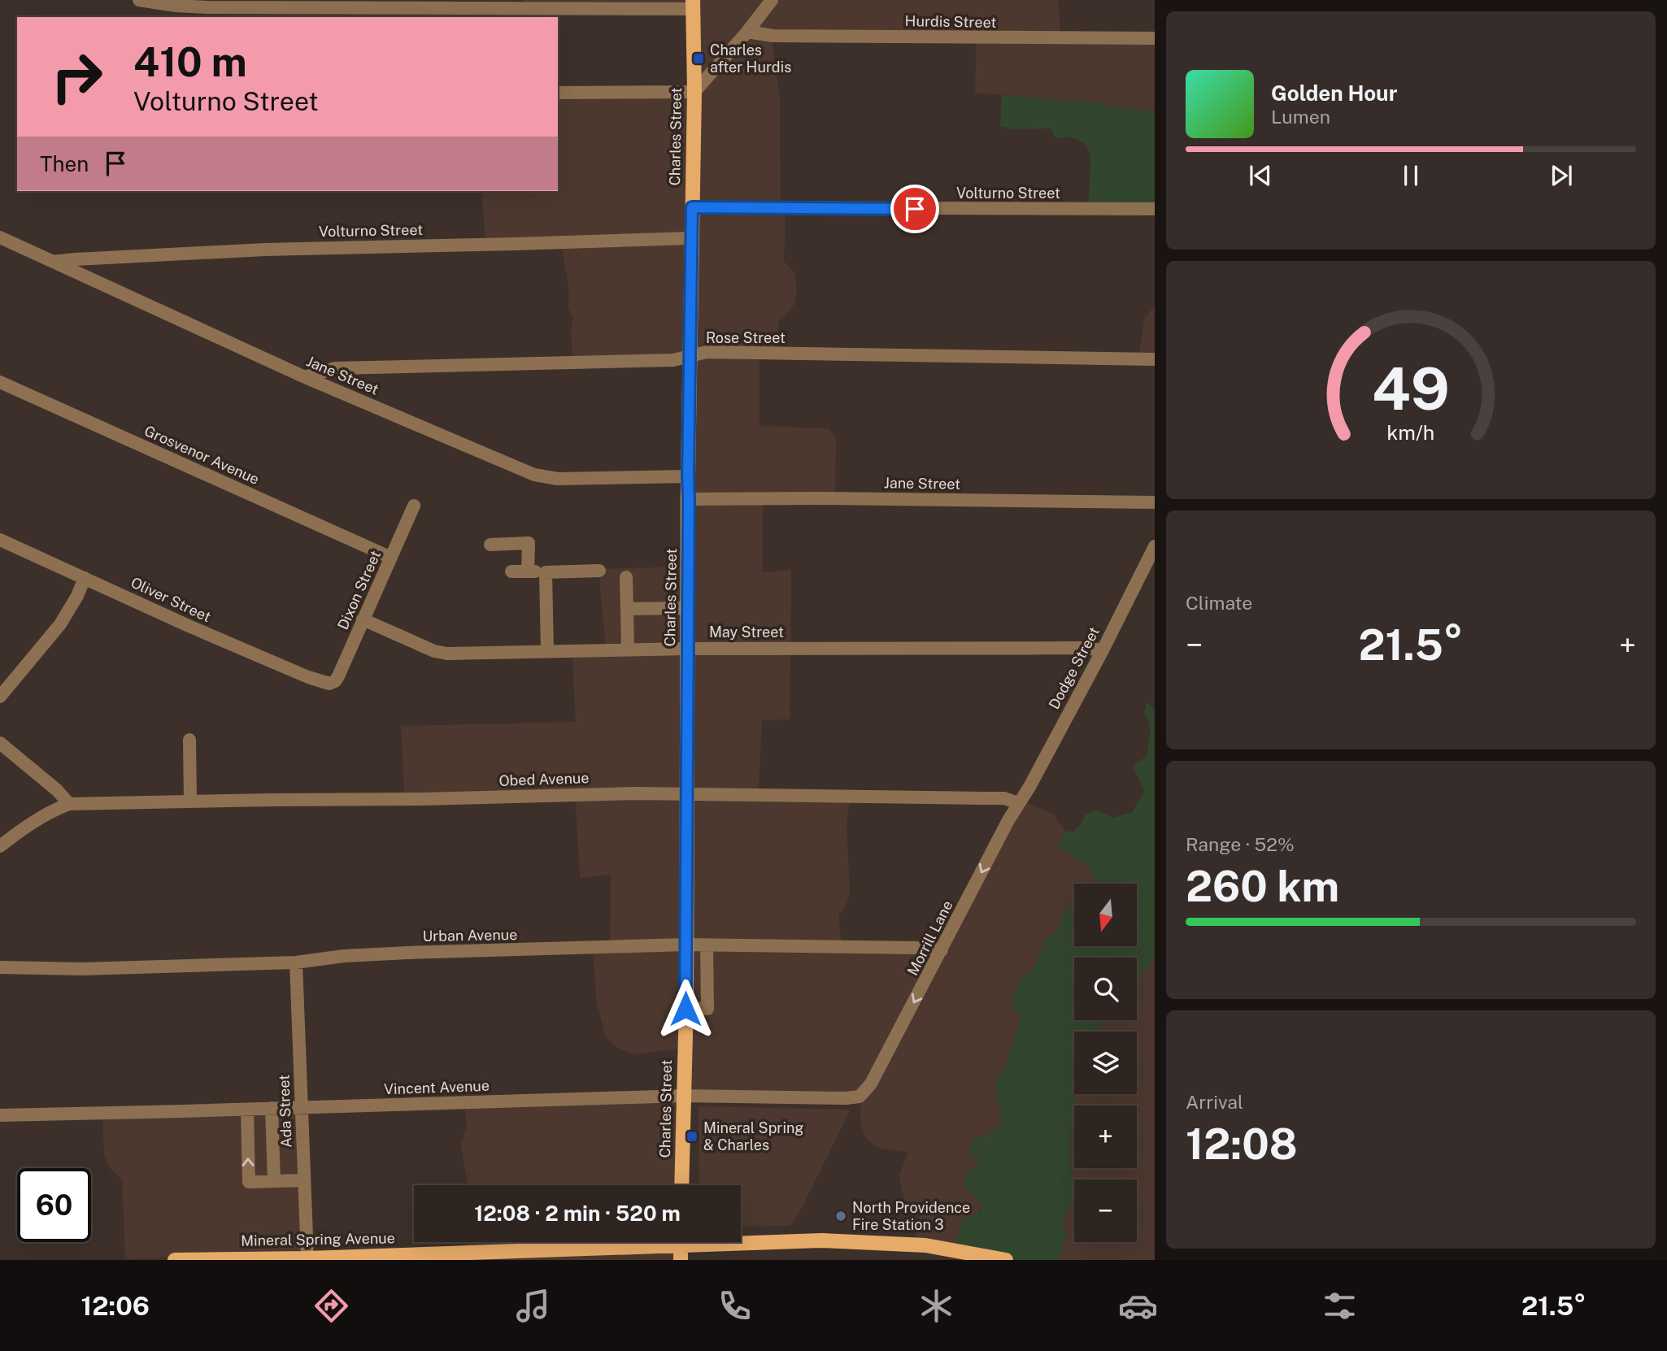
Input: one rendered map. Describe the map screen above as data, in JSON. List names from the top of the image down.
{
  "streets": {
    "main road": ["Charles Street", "Mineral Spring Avenue"],
    "street": [
      "Hurdis Street",
      "Volturno Street",
      "Rose Street",
      "Jane Street",
      "Grosvenor Avenue",
      "Dixon Street",
      "Oliver Street",
      "May Street",
      "Dodge Street",
      "Obed Avenue",
      "Urban Avenue",
      "Morrill Lane",
      "Vincent Avenue",
      "Ada Street"
    ]
  },
  "crossings": [
    ["Charles Street", "Volturno Street"],
    ["Charles Street", "Rose Street"],
    ["Charles Street", "Jane Street"],
    ["Charles Street", "May Street"],
    ["Charles Street", "Obed Avenue"],
    ["Charles Street", "Urban Avenue"],
    ["Charles Street", "Vincent Avenue"],
    ["Volturno Street", "Jane Street"],
    ["Rose Street", "Jane Street"],
    ["Grosvenor Avenue", "Dixon Street"],
    ["Dixon Street", "Oliver Street"],
    ["Dixon Street", "May Street"],
    ["May Street", "Dodge Street"],
    ["Dodge Street", "Obed Avenue"],
    ["Dodge Street", "Morrill Lane"],
    ["Obed Avenue", "Morrill Lane"],
    ["Urban Avenue", "Morrill Lane"],
    ["Urban Avenue", "Ada Street"],
    ["Morrill Lane", "Vincent Avenue"],
    ["Vincent Avenue", "Ada Street"],
    ["Ada Street", "Mineral Spring Avenue"]
  ],
  "one_way": ["Morrill Lane"],
  "places": {
    "transit": ["Charles after Hurdis", "Mineral Spring & Charles"],
    "other": ["North Providence Fire Station 3"]
  },
  "north": "bottom",
  "page": {
    "turn": ["410 m", "Volturno Street"],
    "song": ["Golden Hour", "Lumen"],
    "then": "Then",
    "tile": [
      "Climate",
      ["Range · 52%", "260 km"],
      ["Arrival", "12:08"]
    ],
    "heat": ["−", "21.5°", "+"],
    "map_buttons": ["+", "−"],
    "limit": "60",
    "trip": "12:08 · 2 min · 520 m",
    "tabs": ["12:06", "21.5°"],
    "gauge": ["49", "km/h"]
  }
}
